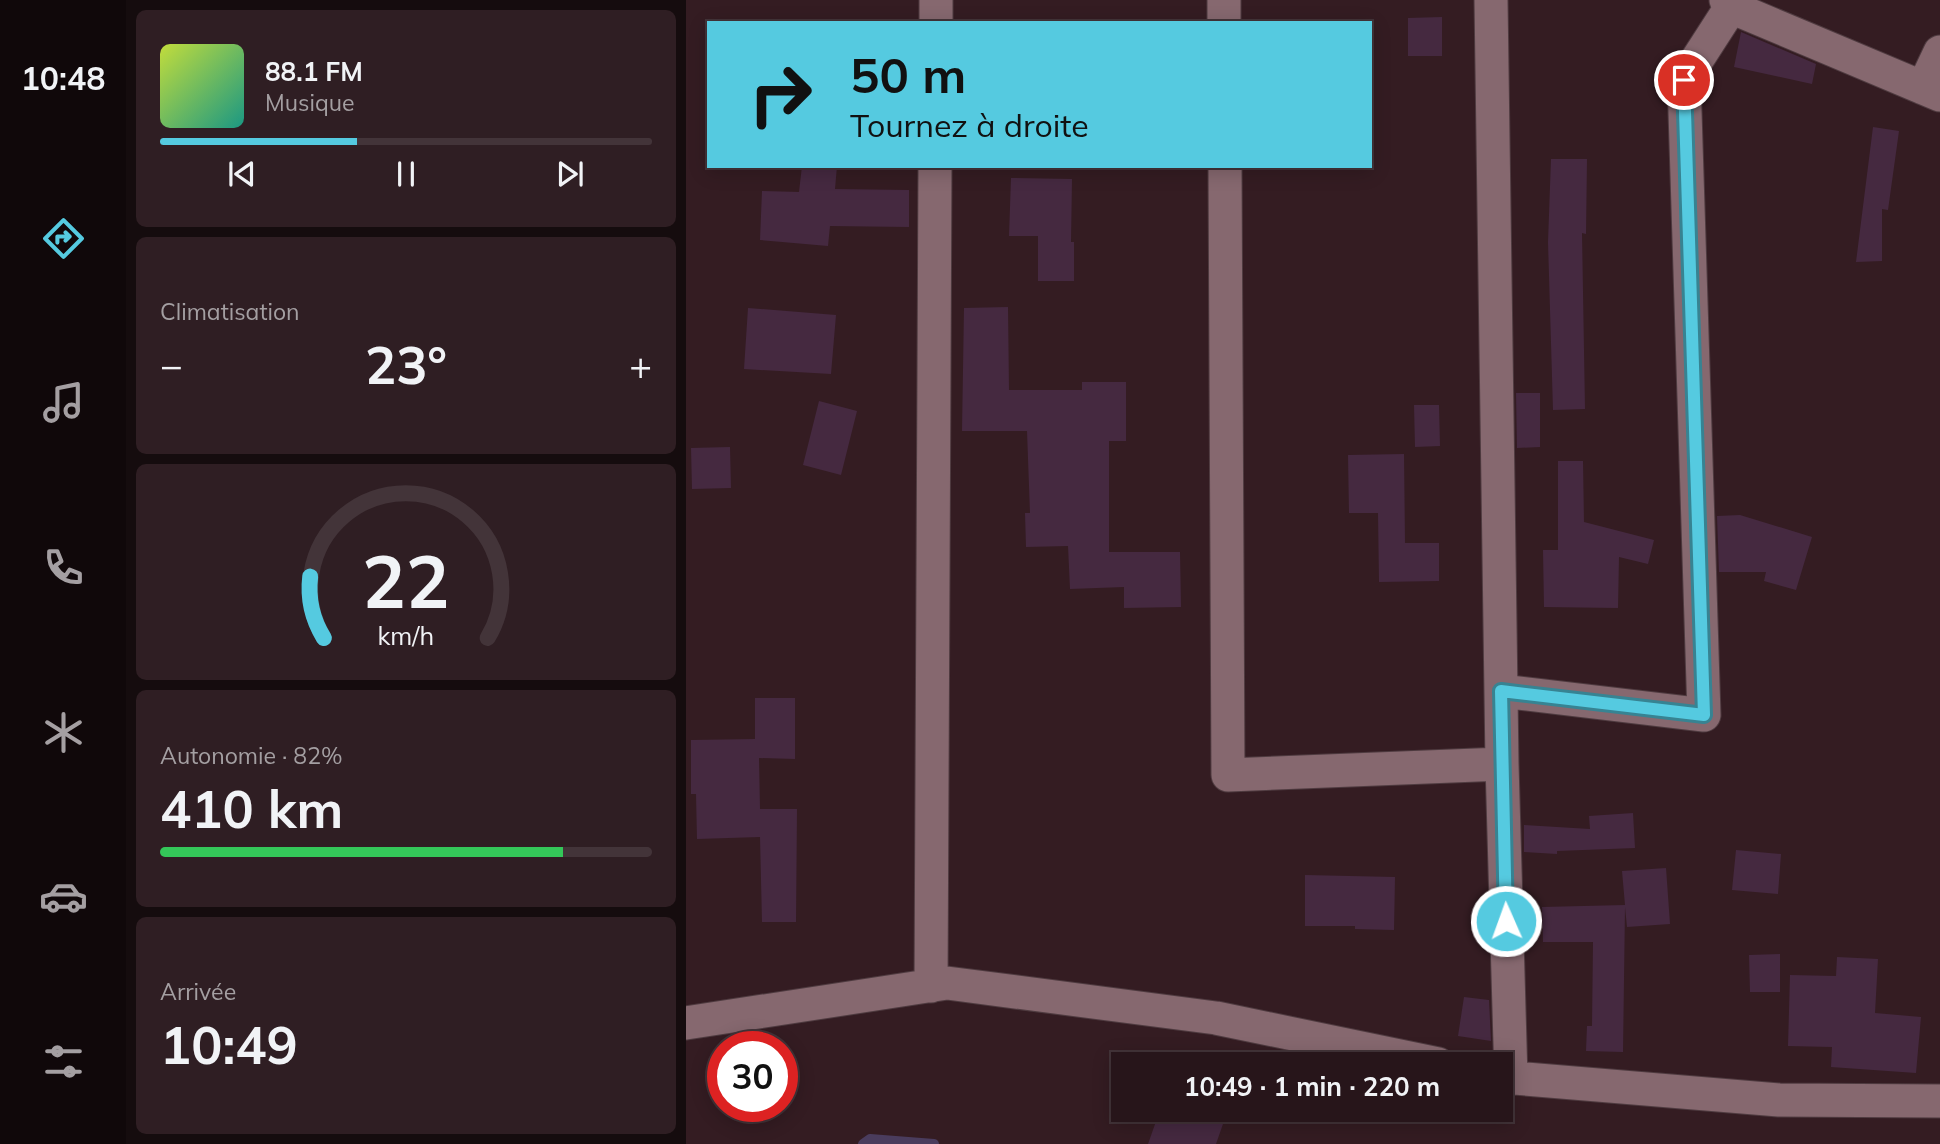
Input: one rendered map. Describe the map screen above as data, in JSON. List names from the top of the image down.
{
  "page": {
    "tabs": "10:48",
    "turn": ["50 m", "Tournez à droite"],
    "song": ["88.1 FM", "Musique"],
    "tile": [
      "Climatisation",
      ["Autonomie · 82%", "410 km"],
      ["Arrivée", "10:49"]
    ],
    "heat": ["−", "23°", "+"],
    "limit": "30",
    "trip": "10:49 · 1 min · 220 m",
    "gauge": ["22", "km/h"]
  }
}
